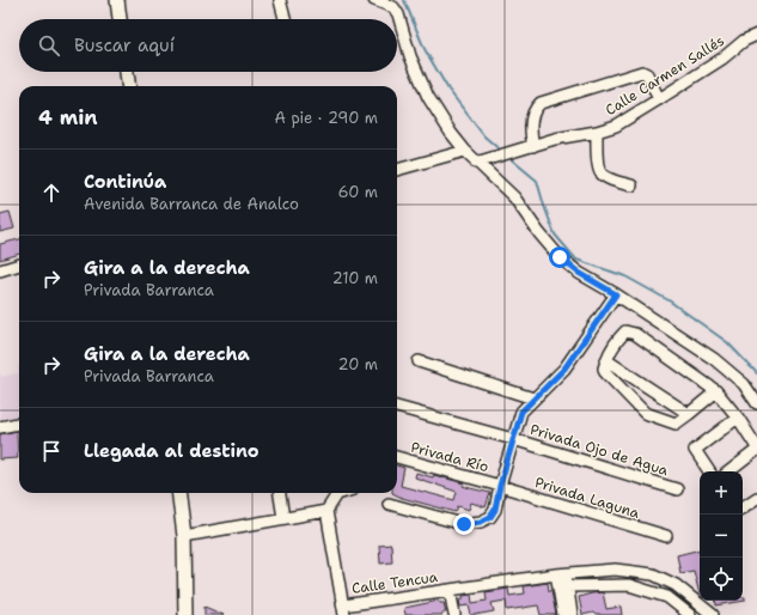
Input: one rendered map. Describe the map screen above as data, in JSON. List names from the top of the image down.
{
  "streets": {
    "street": [
      "Calle Carmen Sallés",
      "Privada Ojo de Agua",
      "Privada Río",
      "Privada Laguna",
      "Calle Tencua"
    ]
  },
  "crossings": [
    ["Privada Río", "Privada Laguna"]
  ],
  "page": {
    "search": "Buscar aquí",
    "heading": ["4 min", "A pie · 290 m"],
    "list": [
      ["Continúa", "Avenida Barranca de Analco", "60 m"],
      ["Gira a la derecha", "Privada Barranca", "210 m"],
      ["Gira a la derecha", "Privada Barranca", "20 m"],
      "Llegada al destino"
    ],
    "map_buttons": ["+", "−"]
  }
}
